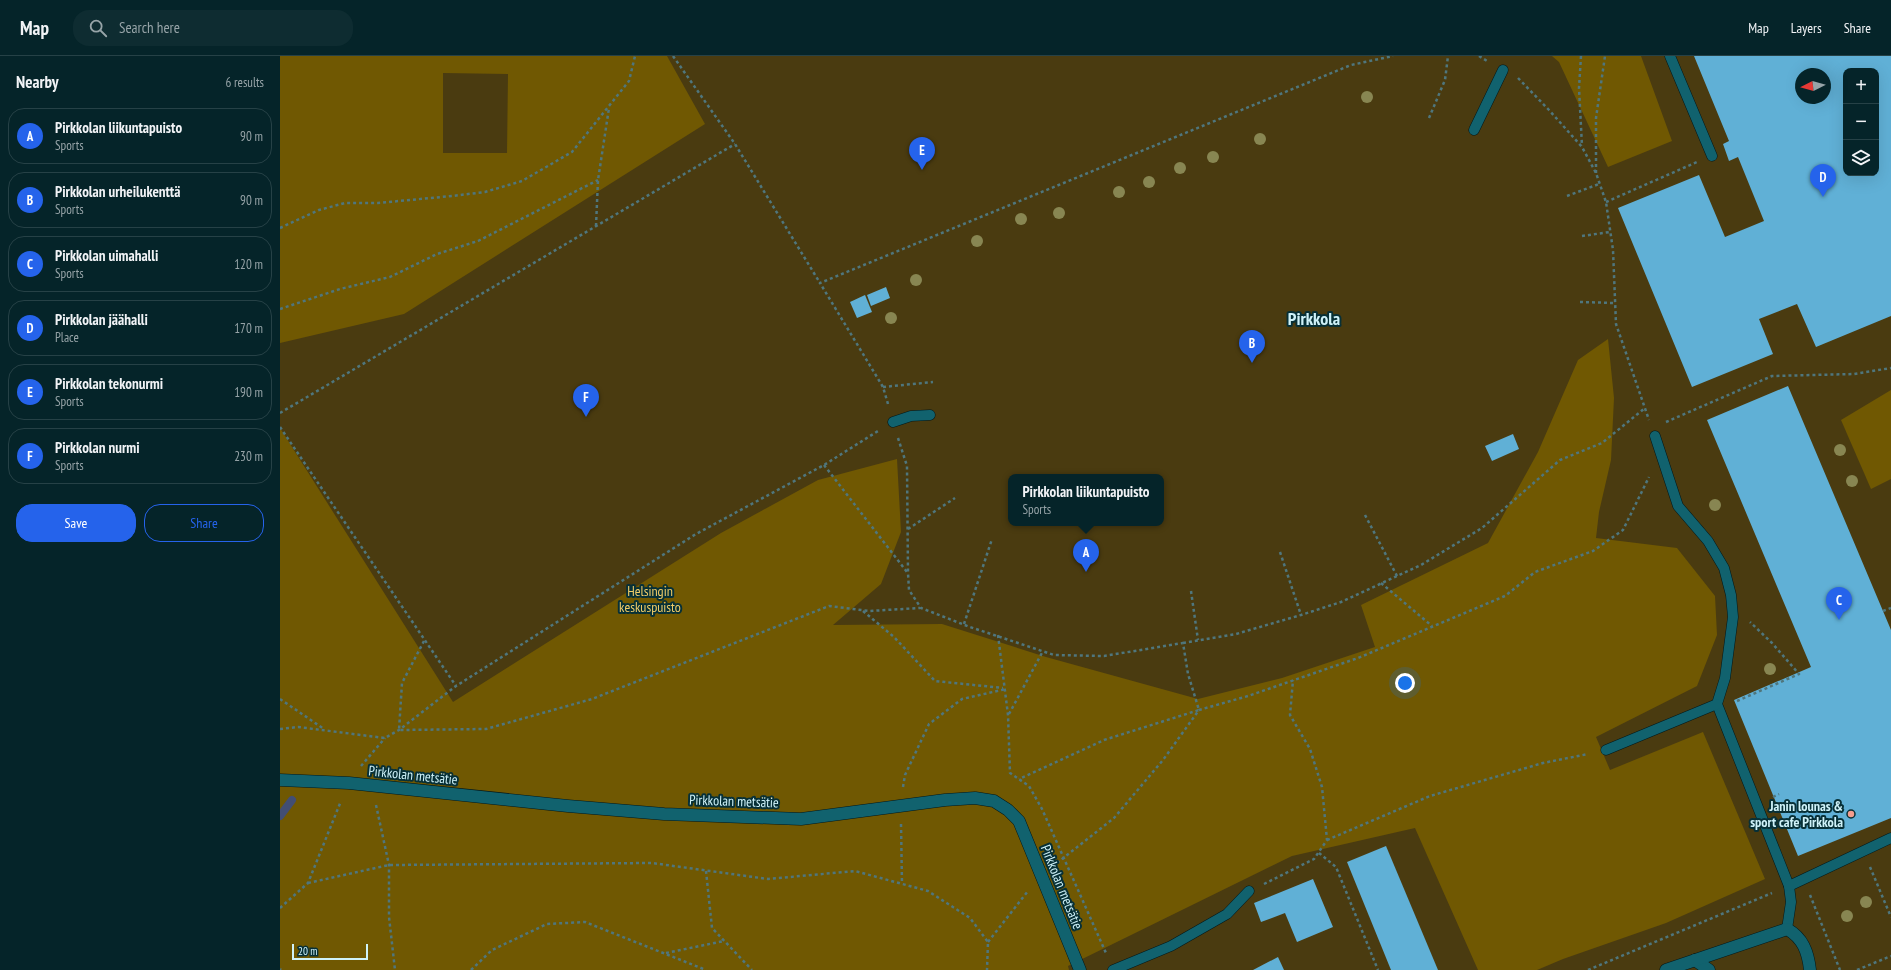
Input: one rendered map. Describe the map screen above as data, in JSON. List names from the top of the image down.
{
  "streets": {
    "street": ["Pirkkolan metsätie"]
  },
  "districts": ["Pirkkola"],
  "parks": ["Helsingin keskuspuisto"],
  "places": ["Janin lounas & sport cafe Pirkkola"],
  "scale_bar": "20 m",
  "north": "left",
  "page": {
    "header": "Map",
    "search": "Search here",
    "nav": ["Map", "Layers", "Share"],
    "heading": ["Nearby", "6 results"],
    "map_buttons": ["+", "−"],
    "list": [
      {
        "mark": "A",
        "name": "Pirkkolan liikuntapuisto",
        "note": "Sports",
        "value": "90 m"
      },
      {
        "mark": "B",
        "name": "Pirkkolan urheilukenttä",
        "note": "Sports",
        "value": "90 m"
      },
      {
        "mark": "C",
        "name": "Pirkkolan uimahalli",
        "note": "Sports",
        "value": "120 m"
      },
      {
        "mark": "D",
        "name": "Pirkkolan jäähalli",
        "note": "Place",
        "value": "170 m"
      },
      {
        "mark": "E",
        "name": "Pirkkolan tekonurmi",
        "note": "Sports",
        "value": "190 m"
      },
      {
        "mark": "F",
        "name": "Pirkkolan nurmi",
        "note": "Sports",
        "value": "230 m"
      }
    ],
    "pins": [
      "E",
      "D",
      "B",
      "F",
      "A",
      "C"
    ],
    "popup": ["Pirkkolan liikuntapuisto", "Sports"],
    "buttons": ["Save", "Share"],
    "scale": "20 m"
  }
}
